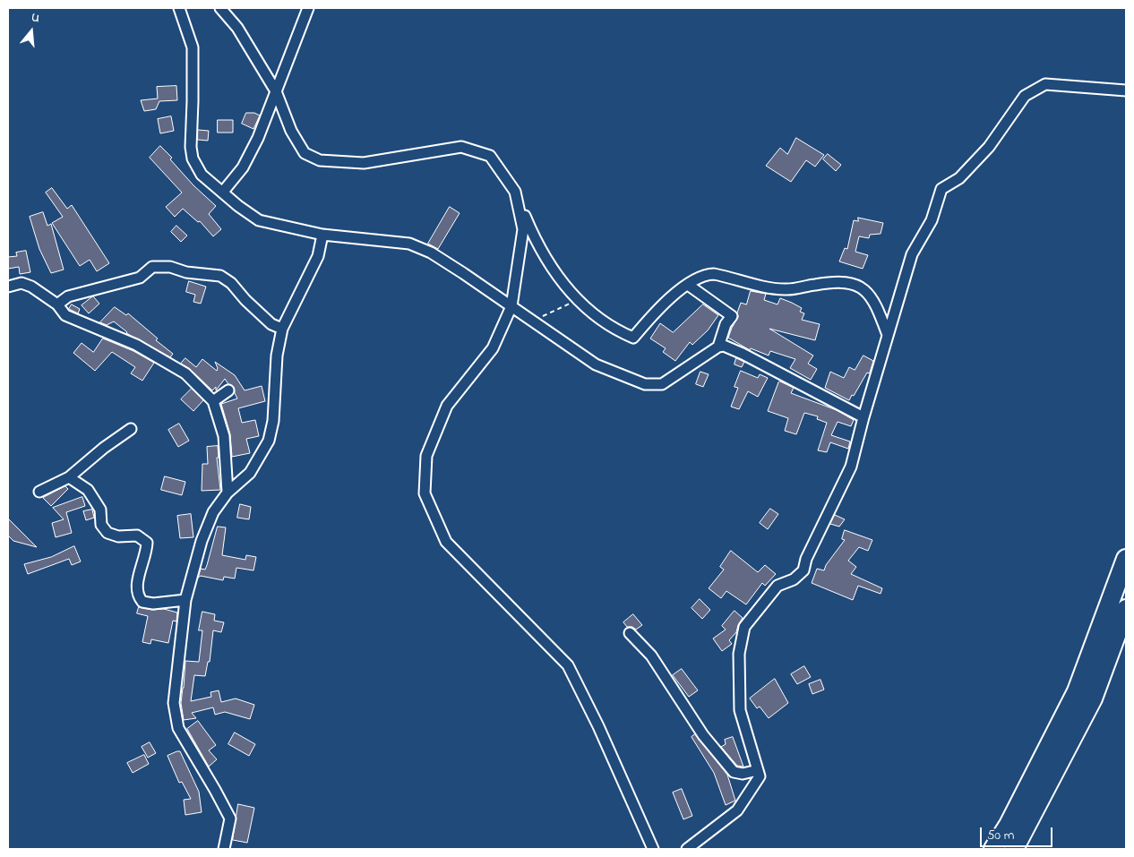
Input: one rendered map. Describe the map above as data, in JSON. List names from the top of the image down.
{
  "scale_bar": "50 m",
  "north": "top"
}
